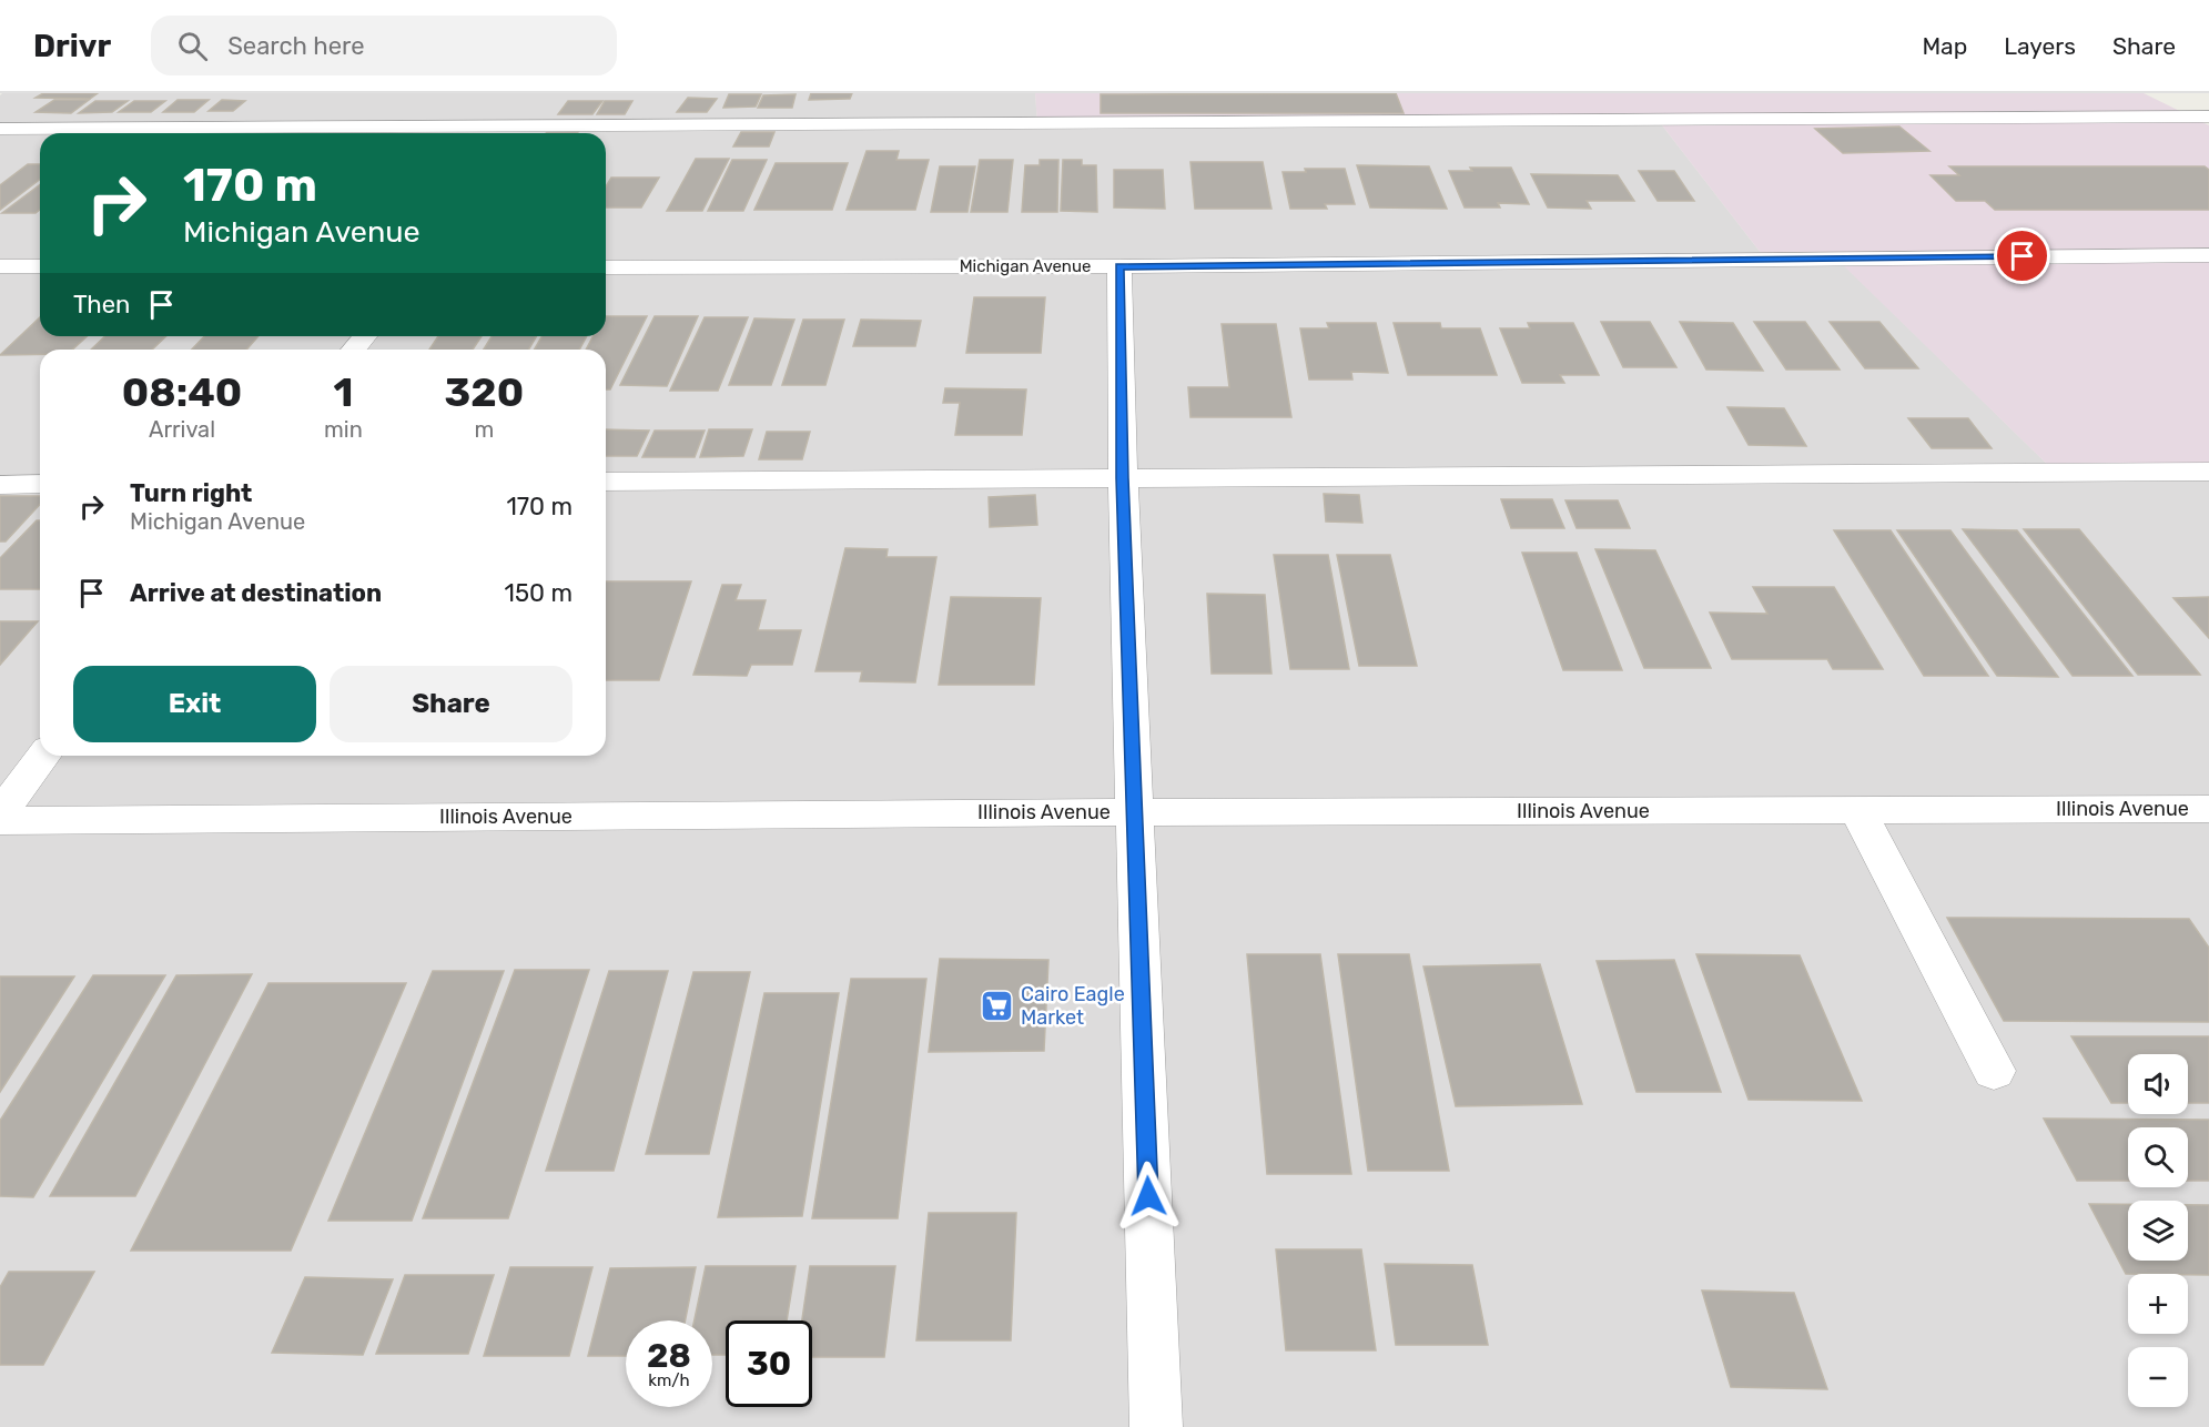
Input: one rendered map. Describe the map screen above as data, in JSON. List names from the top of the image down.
{
  "streets": {
    "street": ["Michigan Avenue", "Illinois Avenue"]
  },
  "places": {
    "supermarket": ["Cairo Eagle Market"]
  },
  "page": {
    "header": "Drivr",
    "search": "Search here",
    "nav": ["Map", "Layers", "Share"],
    "turn": ["170 m", "Michigan Avenue"],
    "then": "Then",
    "eta": [
      "08:40",
      "Arrival",
      "1",
      "min",
      "320",
      "m"
    ],
    "list": [
      {
        "name": "Turn right",
        "note": "Michigan Avenue",
        "value": "170 m"
      },
      {
        "name": "Arrive at destination",
        "value": "150 m"
      }
    ],
    "buttons": ["Exit", "Share"],
    "map_buttons": ["+", "−"],
    "speed": "28 km/h",
    "limit": "30"
  }
}
